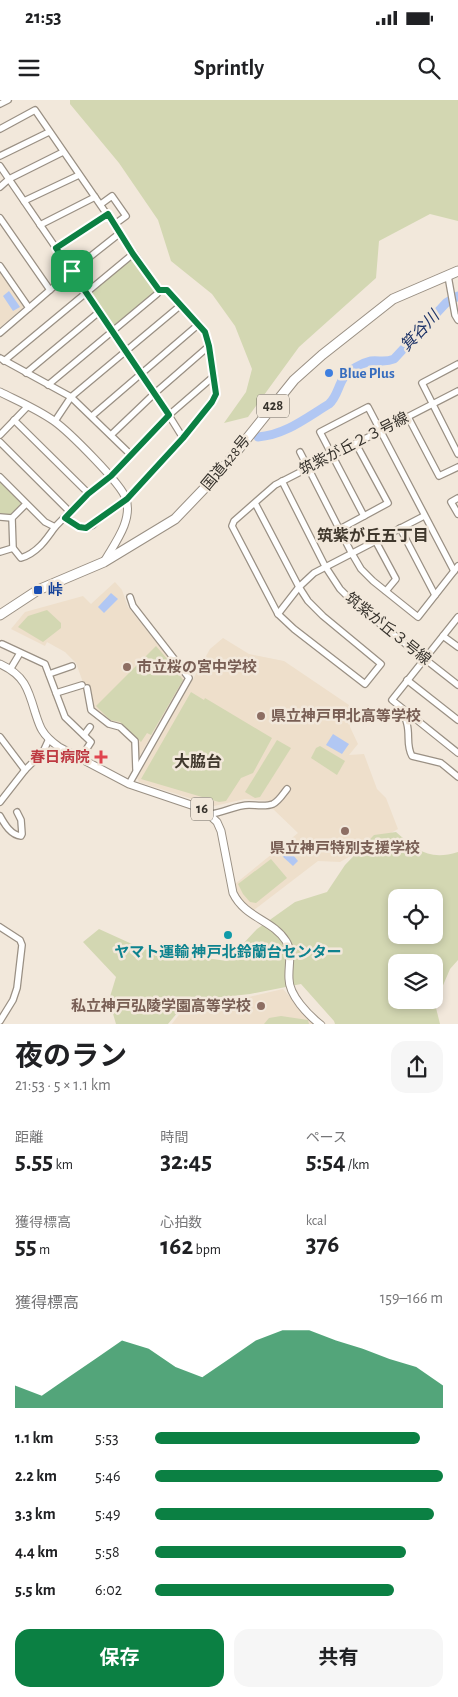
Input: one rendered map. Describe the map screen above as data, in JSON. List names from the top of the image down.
{
  "streets": {
    "highway": ["428", "国道428号"],
    "main road": ["16"],
    "street": ["筑紫が丘２３号線", "筑紫が丘３号線"]
  },
  "crossings": [
    ["筑紫が丘２３号線", "筑紫が丘３号線"]
  ],
  "districts": ["筑紫が丘五丁目", "大脇台"],
  "water": ["箕谷川"],
  "places": {
    "other": [
      "Blue Plus",
      "市立桜の宮中学校",
      "県立神戸甲北高等学校",
      "県立神戸特別支援学校",
      "ヤマト運輸 神戸北鈴蘭台センター",
      "私立神戸弘陵学園高等学校"
    ],
    "transit": ["峠"],
    "health": ["春日病院"]
  },
  "page": {
    "status": "21:53",
    "header": "Sprintly",
    "heading": ["夜のラン", "21:53 · 5 × 1.1 km"],
    "stats": [
      ["距離", "5.55 km"],
      ["時間", "32:45"],
      ["ペース", "5:54 /km"],
      ["獲得標高", "55 m"],
      ["心拍数", "162 bpm"],
      ["kcal", "376"]
    ],
    "chart": ["獲得標高", "159–166 m"],
    "list": [
      {
        "name": "1.1 km",
        "note": "5:53"
      },
      {
        "name": "2.2 km",
        "note": "5:46"
      },
      {
        "name": "3.3 km",
        "note": "5:49"
      },
      {
        "name": "4.4 km",
        "note": "5:58"
      },
      {
        "name": "5.5 km",
        "note": "6:02"
      }
    ],
    "buttons": ["保存", "共有"]
  }
}
